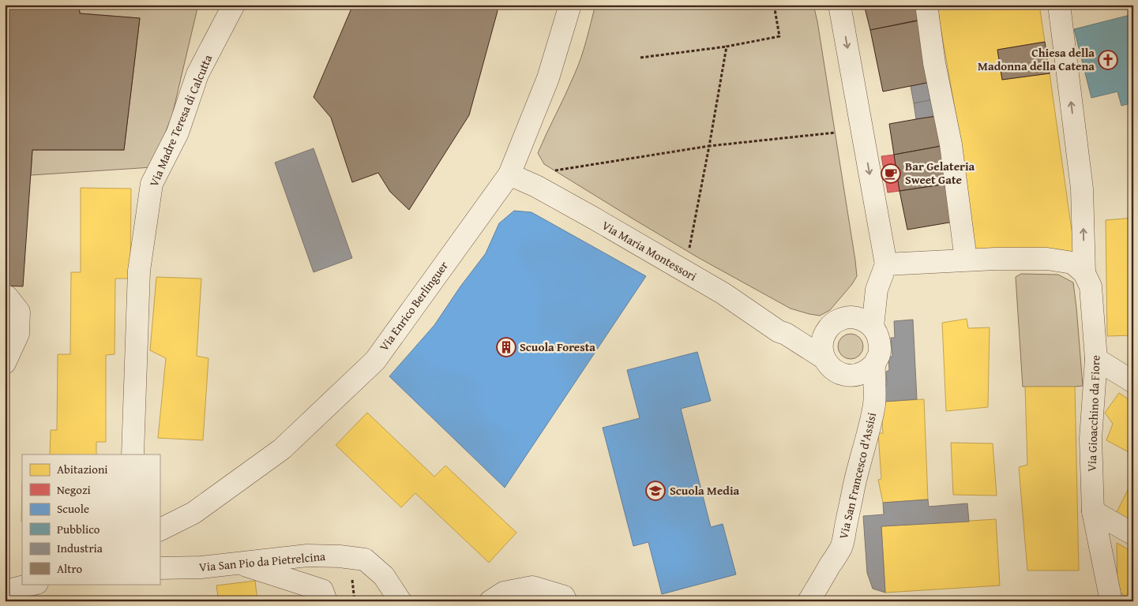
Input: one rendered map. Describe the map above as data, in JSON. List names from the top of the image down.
{
  "streets": {
    "street": [
      "Via Madre Teresa di Calcutta",
      "Via Maria Montessori",
      "Via Enrico Berlinguer",
      "Via Gioacchino da Fiore",
      "Via San Francesco d'Assisi",
      "Via San Pio da Pietrelcina"
    ]
  },
  "crossings": [
    ["Via Maria Montessori", "Via Enrico Berlinguer"],
    ["Via Maria Montessori", "Via San Francesco d'Assisi"]
  ],
  "places": {
    "church": ["Chiesa della Madonna della Catena"],
    "cafe": ["Bar Gelateria Sweet Gate"],
    "building": ["Scuola Foresta"],
    "school or university": ["Scuola Media"]
  },
  "legend": [
    "Abitazioni",
    "Negozi",
    "Scuole",
    "Pubblico",
    "Industria",
    "Altro"
  ]
}
